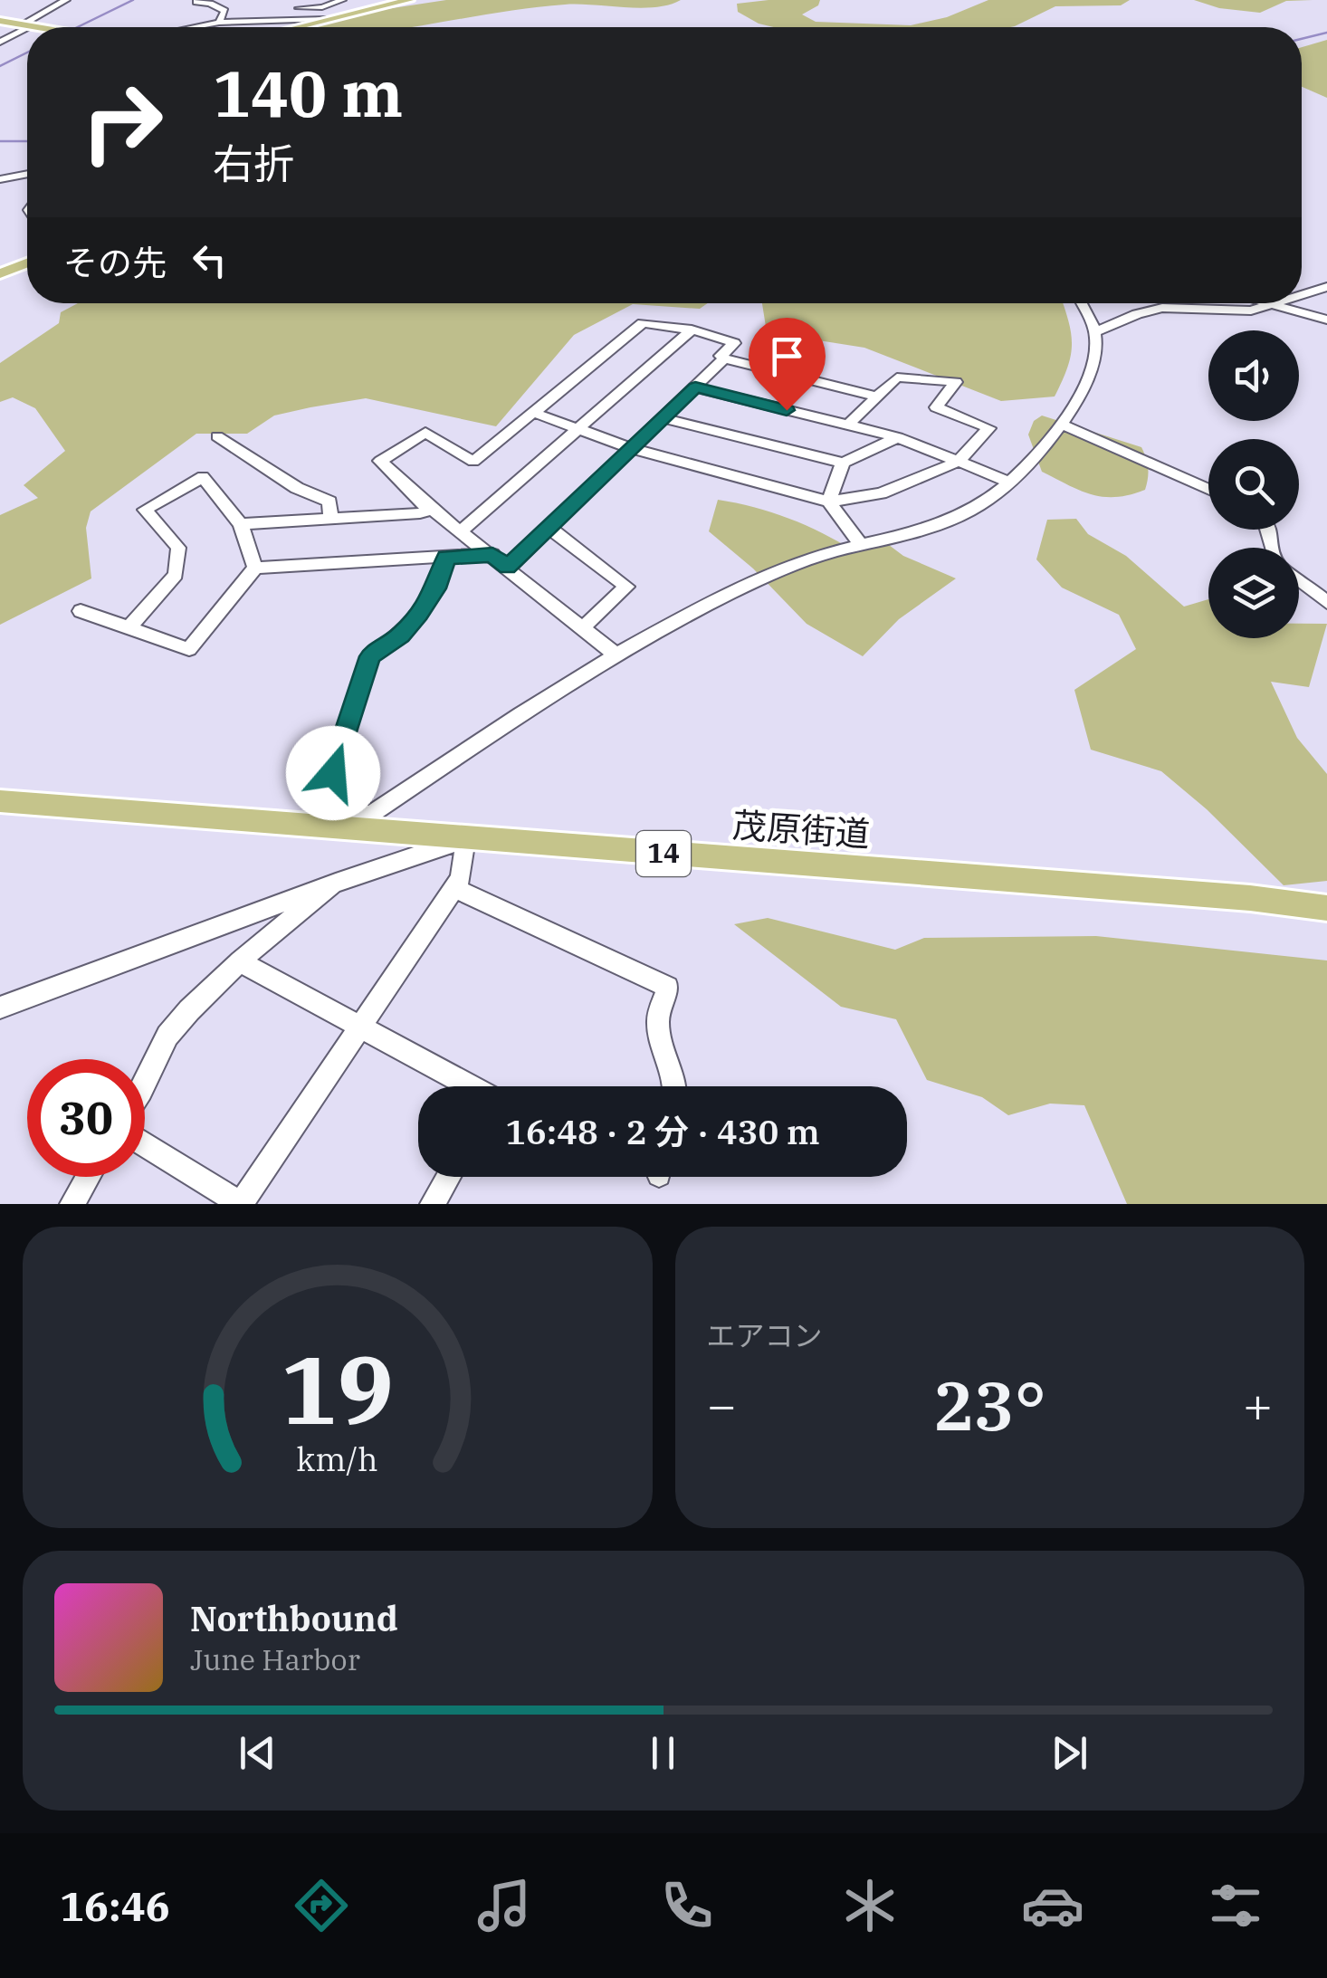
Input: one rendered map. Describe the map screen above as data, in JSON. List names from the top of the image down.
{
  "streets": {
    "main road": ["茂原街道", "14"]
  },
  "page": {
    "turn": ["140 m", "右折"],
    "then": "その先",
    "limit": "30",
    "trip": "16:48 · 2 分 · 430 m",
    "tile": "エアコン",
    "heat": ["−", "23°", "+"],
    "song": ["Northbound", "June Harbor"],
    "tabs": "16:46",
    "gauge": ["19", "km/h"]
  }
}
